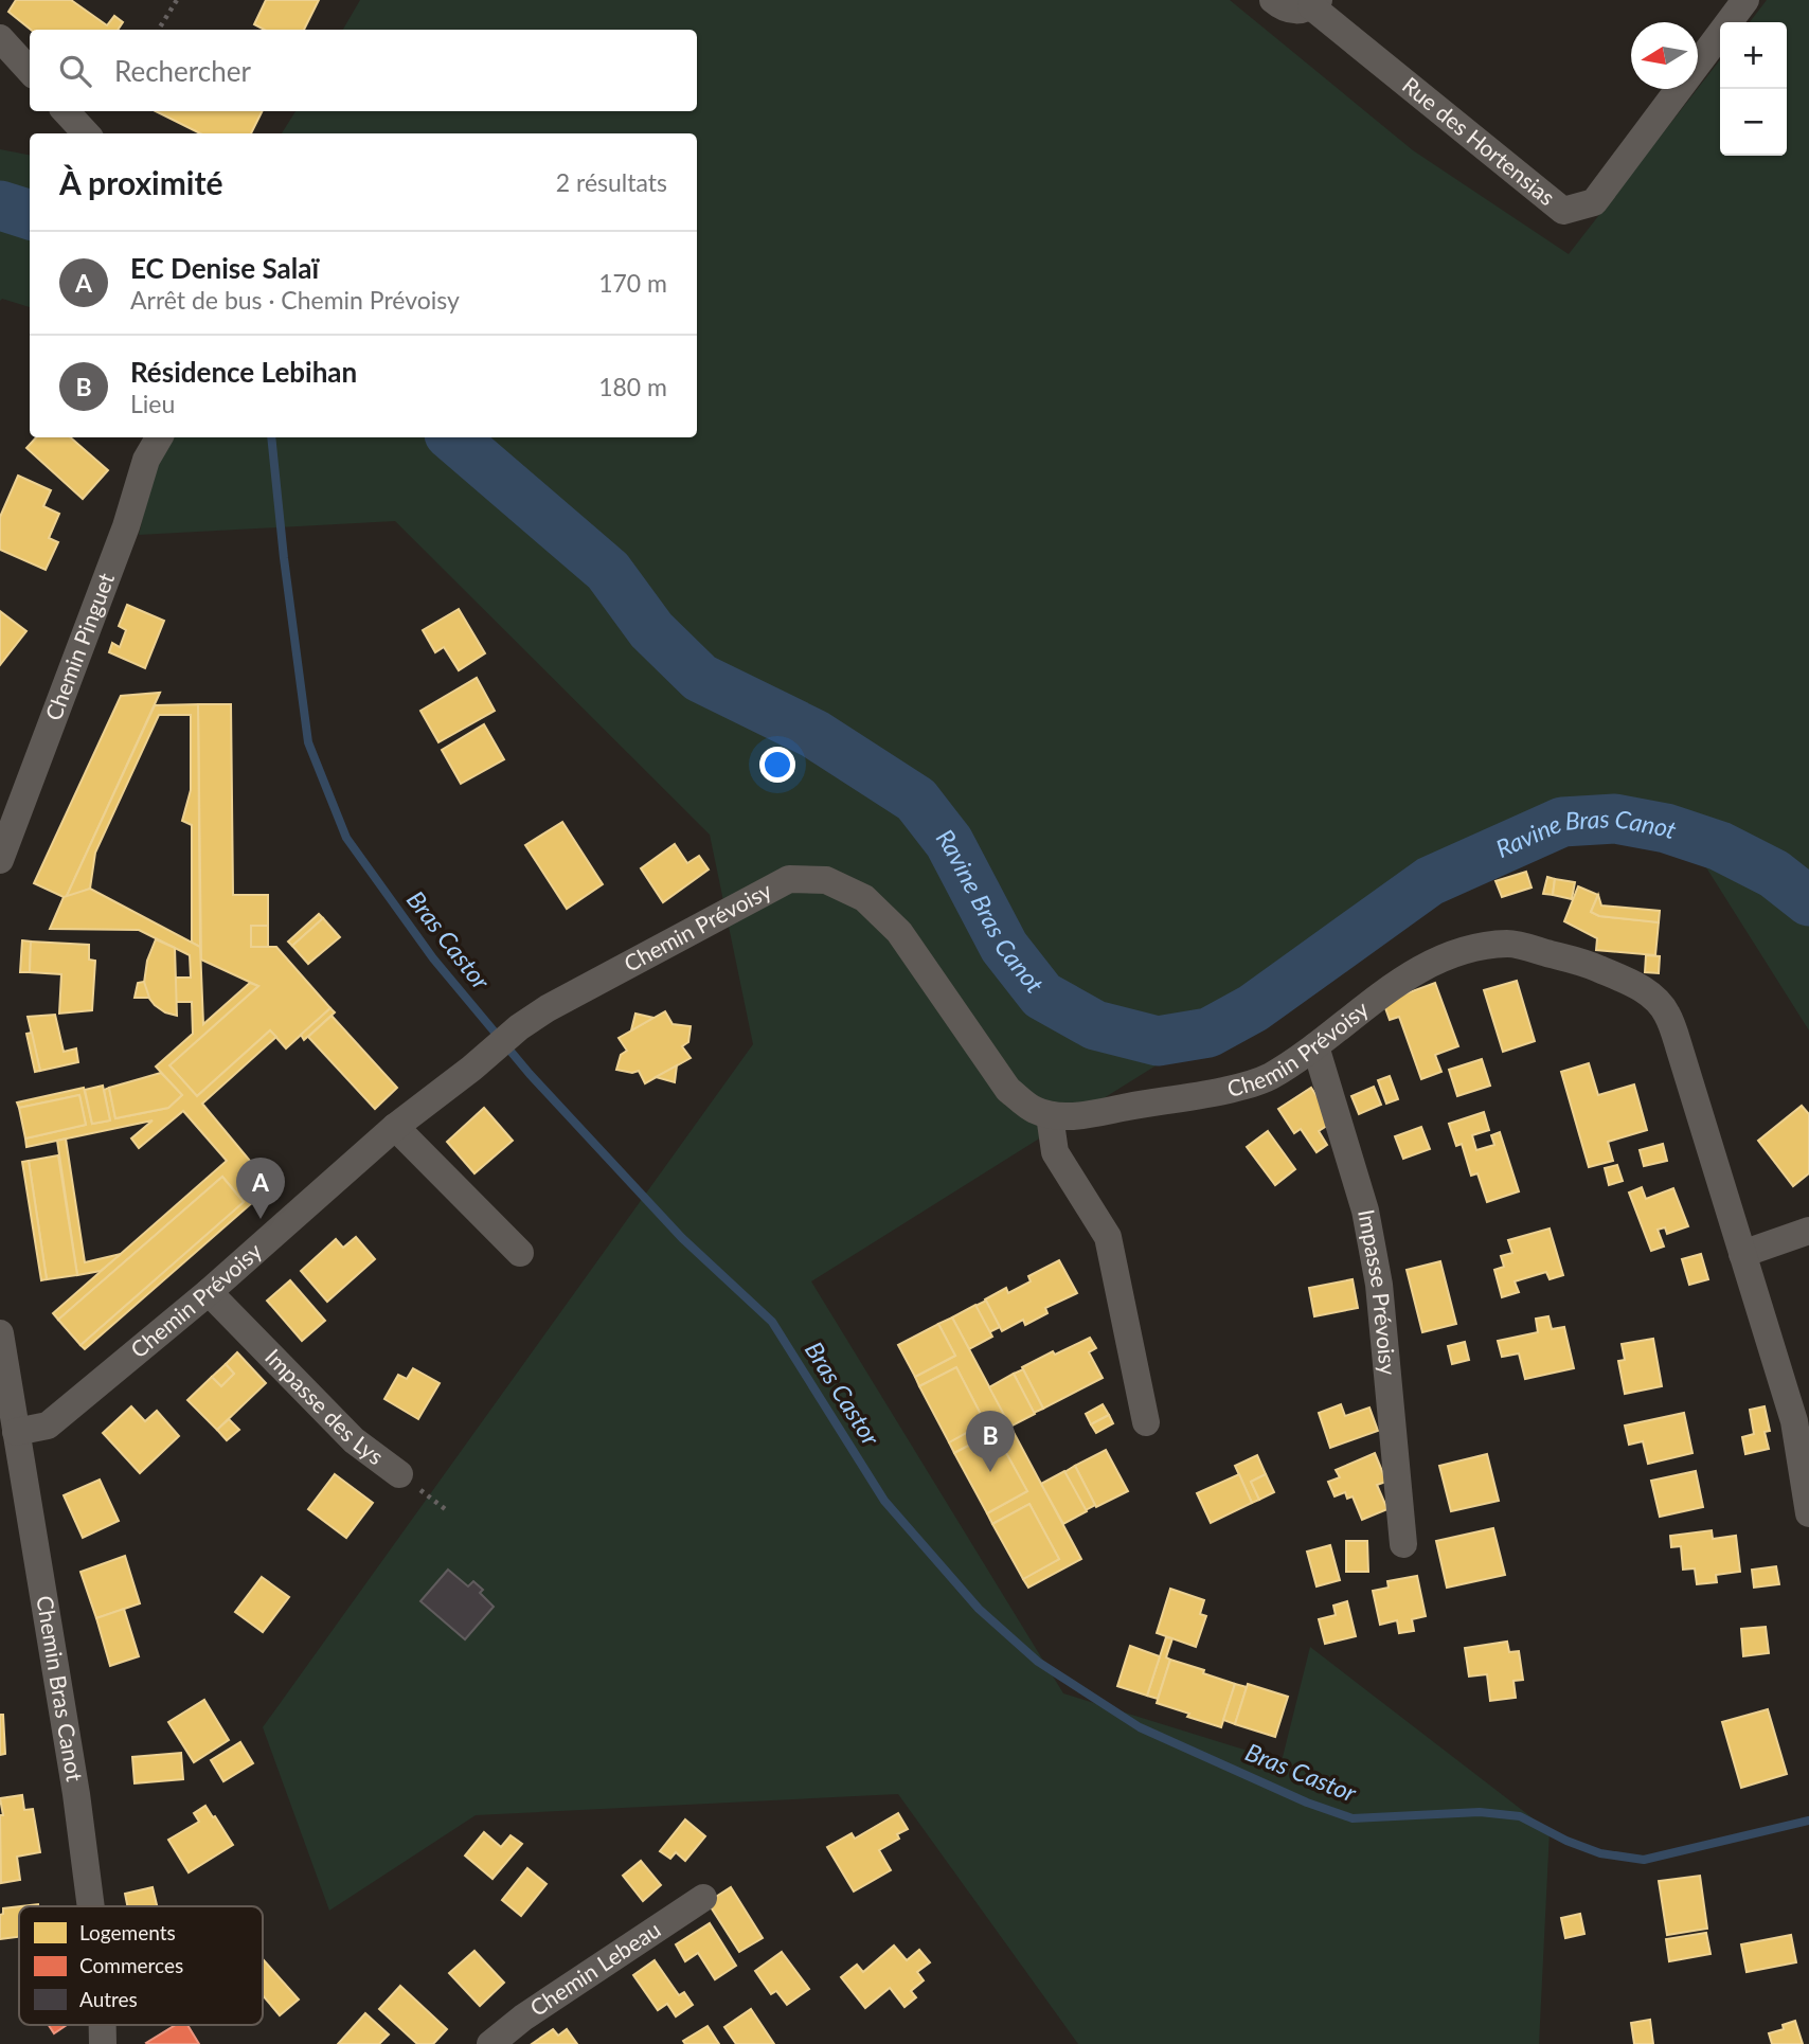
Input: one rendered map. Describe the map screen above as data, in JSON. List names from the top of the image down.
{
  "streets": {
    "street": [
      "Rue des Hortensias",
      "Chemin Pinguet",
      "Chemin Prévoisy",
      "Impasse Prévoisy",
      "Impasse des Lys",
      "Chemin Bras Canot",
      "Chemin Lebeau"
    ]
  },
  "crossings": [
    ["Chemin Prévoisy", "Impasse Prévoisy"],
    ["Chemin Prévoisy", "Impasse des Lys"],
    ["Chemin Prévoisy", "Chemin Bras Canot"]
  ],
  "water": ["Ravine Bras Canot", "Bras Castor"],
  "legend": ["Logements", "Commerces", "Autres"],
  "north": "left",
  "page": {
    "map_buttons": ["+", "−"],
    "search": "Rechercher",
    "heading": ["À proximité", "2 résultats"],
    "list": [
      {
        "mark": "A",
        "name": "EC Denise Salaï",
        "note": "Arrêt de bus · Chemin Prévoisy",
        "value": "170 m"
      },
      {
        "mark": "B",
        "name": "Résidence Lebihan",
        "note": "Lieu",
        "value": "180 m"
      }
    ],
    "pins": ["A", "B"]
  }
}
